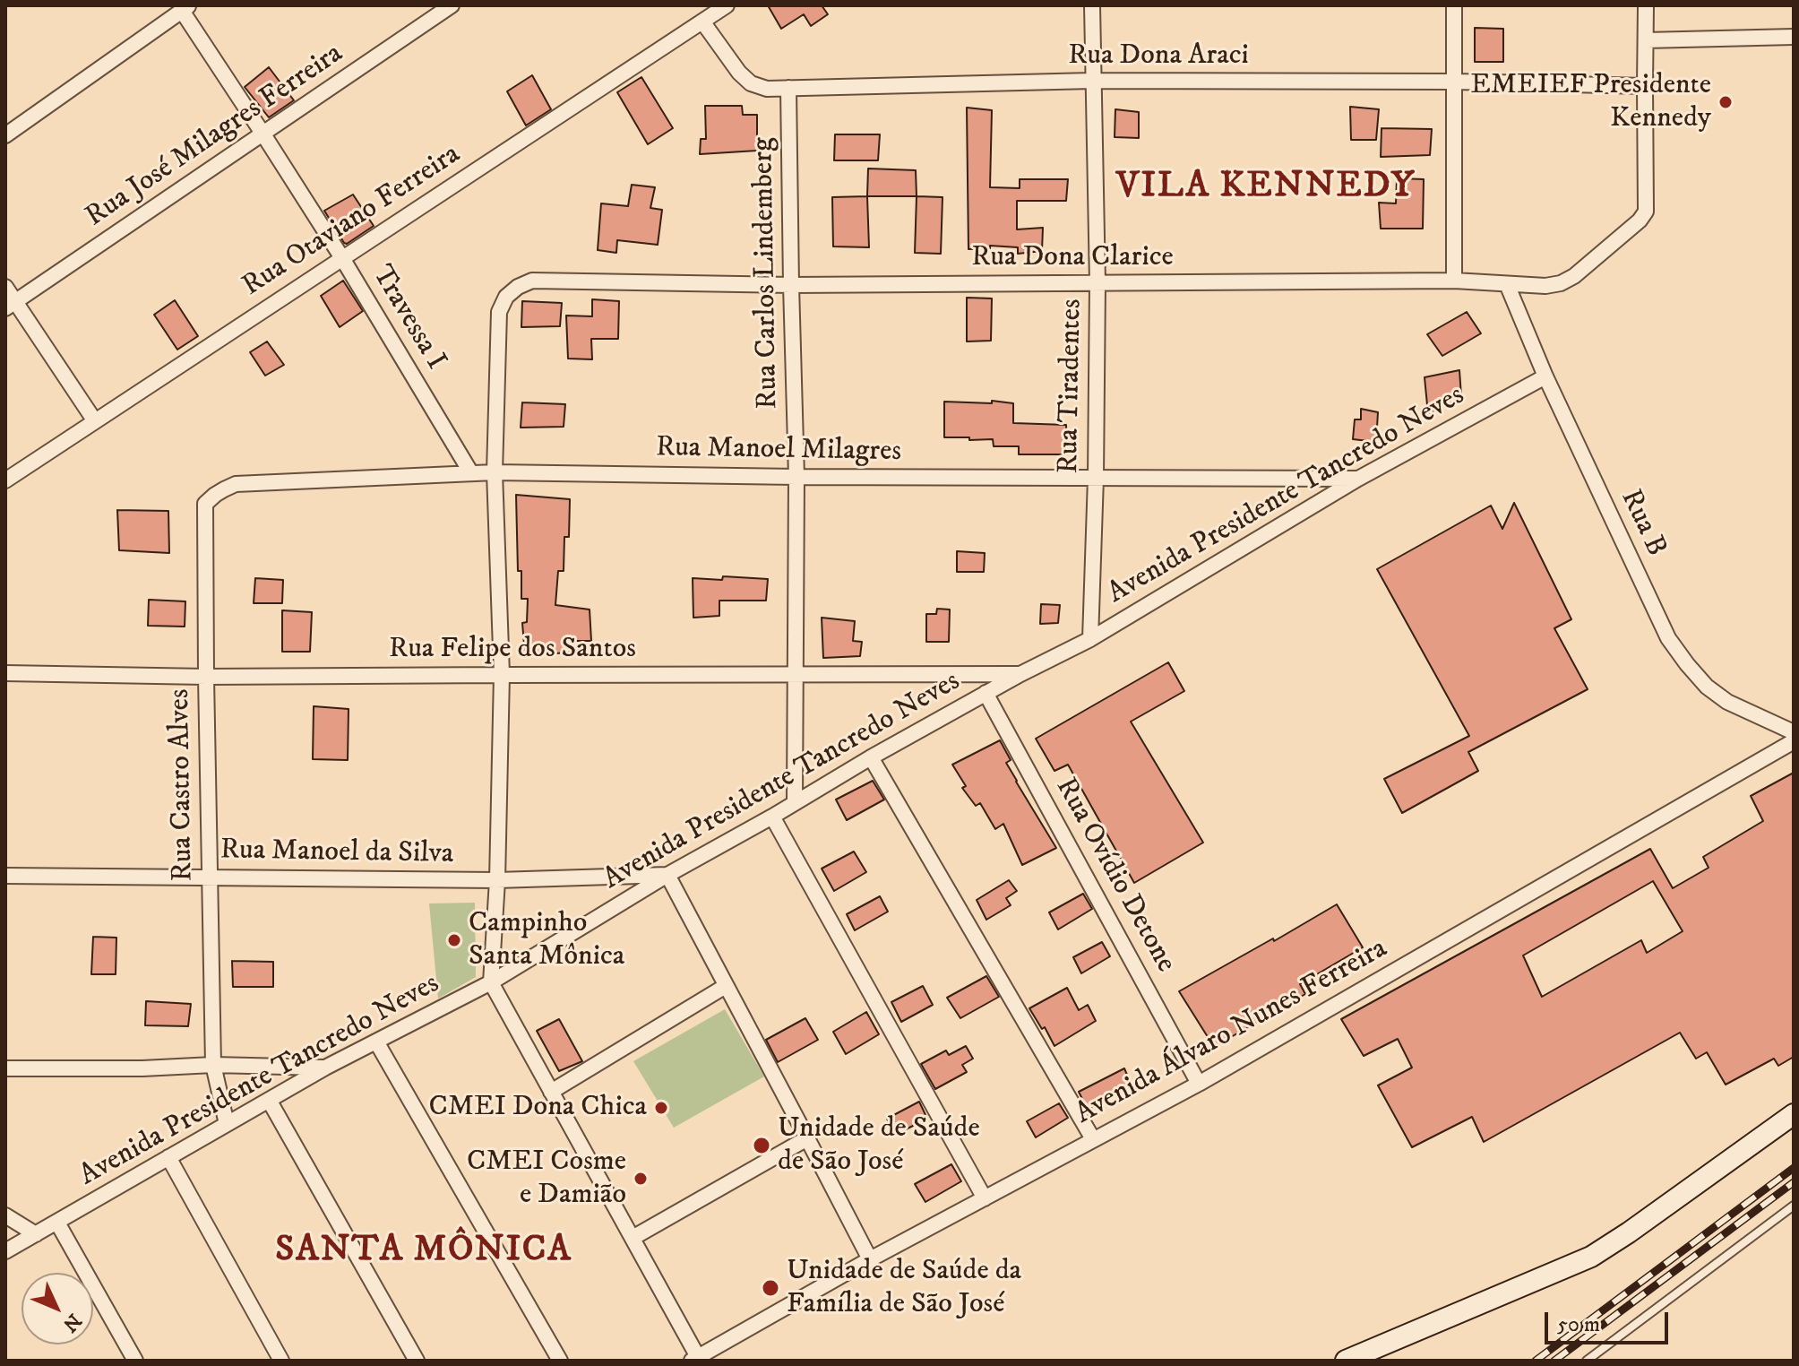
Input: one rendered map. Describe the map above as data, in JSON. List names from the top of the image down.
{
  "streets": {
    "street": [
      "Rua Dona Araci",
      "Rua José Milagres Ferreira",
      "Rua Otaviano Ferreira",
      "Rua Dona Clarice",
      "Rua Carlos Lindemberg",
      "Travessa I",
      "Rua Tiradentes",
      "Rua Manoel Milagres",
      "Avenida Presidente Tancredo Neves",
      "Rua B",
      "Rua Felipe dos Santos",
      "Rua Castro Alves",
      "Rua Manoel da Silva",
      "Rua Ovídio Detone",
      "Avenida Álvaro Nunes Ferreira"
    ]
  },
  "crossings": [
    ["Rua Dona Araci", "Rua Otaviano Ferreira"],
    ["Rua Dona Araci", "Rua Dona Clarice"],
    ["Rua Dona Araci", "Rua Carlos Lindemberg"],
    ["Rua Dona Araci", "Rua Tiradentes"],
    ["Rua José Milagres Ferreira", "Travessa I"],
    ["Rua Otaviano Ferreira", "Travessa I"],
    ["Rua Dona Clarice", "Rua Carlos Lindemberg"],
    ["Rua Dona Clarice", "Rua Tiradentes"],
    ["Rua Dona Clarice", "Rua Manoel Milagres"],
    ["Rua Dona Clarice", "Rua B"],
    ["Rua Carlos Lindemberg", "Rua Manoel Milagres"],
    ["Rua Carlos Lindemberg", "Avenida Presidente Tancredo Neves"],
    ["Rua Carlos Lindemberg", "Rua Felipe dos Santos"],
    ["Travessa I", "Rua Manoel Milagres"],
    ["Rua Tiradentes", "Rua Manoel Milagres"],
    ["Rua Tiradentes", "Avenida Presidente Tancredo Neves"],
    ["Rua Manoel Milagres", "Avenida Presidente Tancredo Neves"],
    ["Rua Manoel Milagres", "Rua Castro Alves"],
    ["Avenida Presidente Tancredo Neves", "Rua B"],
    ["Avenida Presidente Tancredo Neves", "Rua Felipe dos Santos"],
    ["Avenida Presidente Tancredo Neves", "Rua Castro Alves"],
    ["Avenida Presidente Tancredo Neves", "Rua Manoel da Silva"],
    ["Avenida Presidente Tancredo Neves", "Rua Ovídio Detone"],
    ["Rua Felipe dos Santos", "Rua Castro Alves"],
    ["Rua Castro Alves", "Rua Manoel da Silva"],
    ["Rua Ovídio Detone", "Avenida Álvaro Nunes Ferreira"]
  ],
  "districts": ["VILA KENNEDY", "SANTA MÔNICA"],
  "places": [
    "EMEIEF Presidente Kennedy",
    "Campinho Santa Mônica",
    "CMEI Dona Chica",
    "Unidade de Saúde de São José",
    "CMEI Cosme e Damião",
    "Unidade de Saúde da Família de São José"
  ],
  "scale_bar": "50 m",
  "north": "bottom right"
}
